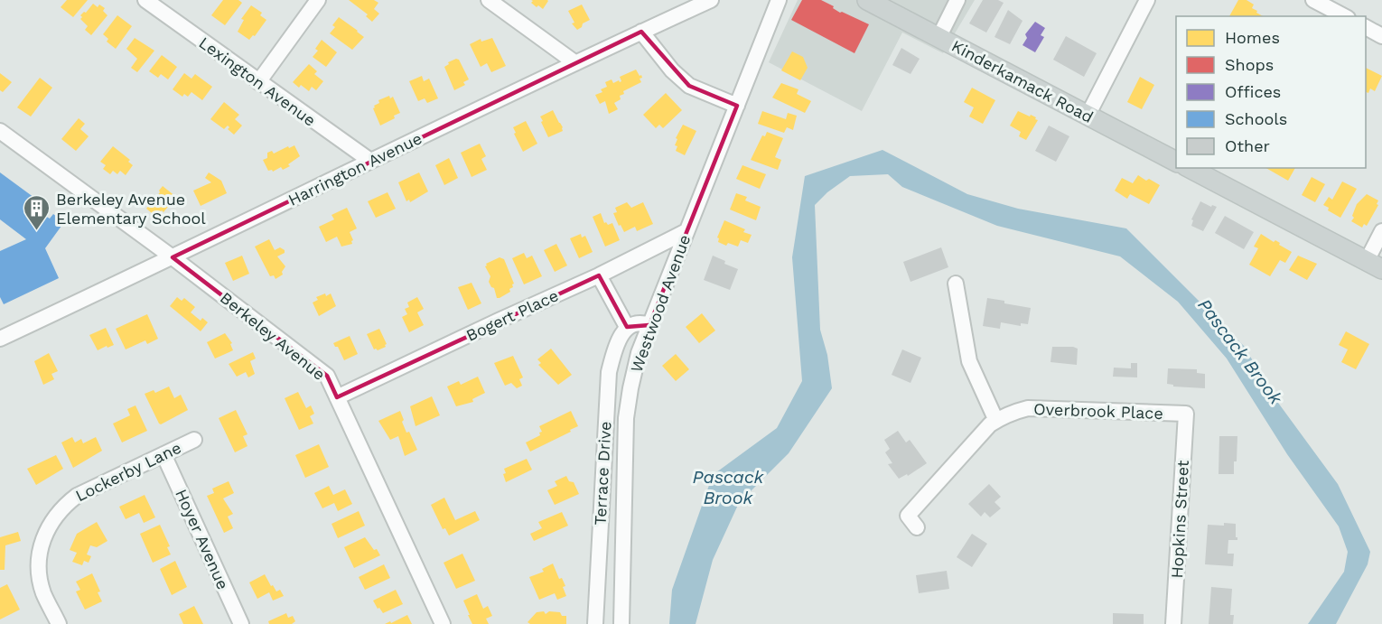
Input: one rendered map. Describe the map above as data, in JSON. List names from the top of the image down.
{
  "streets": {
    "main road": ["Kinderkamack Road"],
    "street": [
      "Lexington Avenue",
      "Harrington Avenue",
      "Westwood Avenue",
      "Bogert Place",
      "Berkeley Avenue",
      "Overbrook Place",
      "Lockerby Lane",
      "Terrace Drive",
      "Hopkins Street",
      "Hoyer Avenue"
    ]
  },
  "crossings": [
    ["Lexington Avenue", "Harrington Avenue"],
    ["Harrington Avenue", "Berkeley Avenue"],
    ["Westwood Avenue", "Bogert Place"],
    ["Bogert Place", "Berkeley Avenue"],
    ["Overbrook Place", "Hopkins Street"],
    ["Lockerby Lane", "Hoyer Avenue"]
  ],
  "water": ["Pascack Brook"],
  "places": {
    "building": ["Berkeley Avenue Elementary School"]
  },
  "legend": [
    "Homes",
    "Shops",
    "Offices",
    "Schools",
    "Other"
  ]
}
